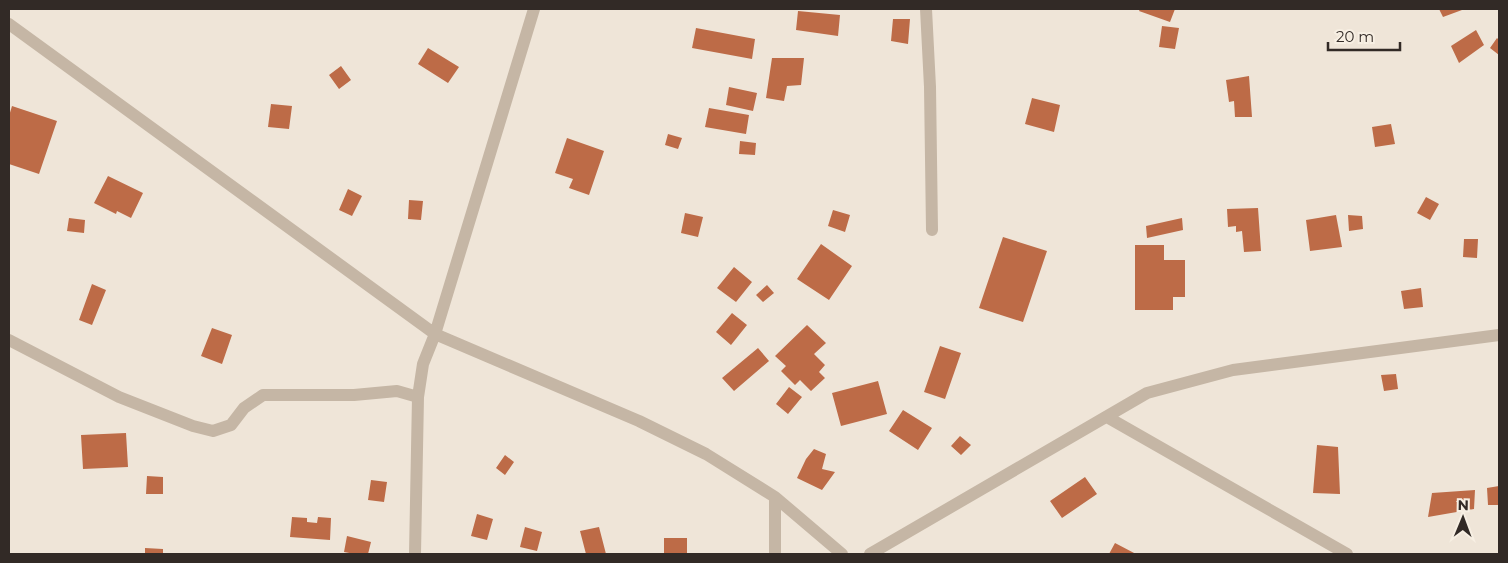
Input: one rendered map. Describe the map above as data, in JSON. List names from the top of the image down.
{
  "scale_bar": "20 m",
  "north": "top"
}
